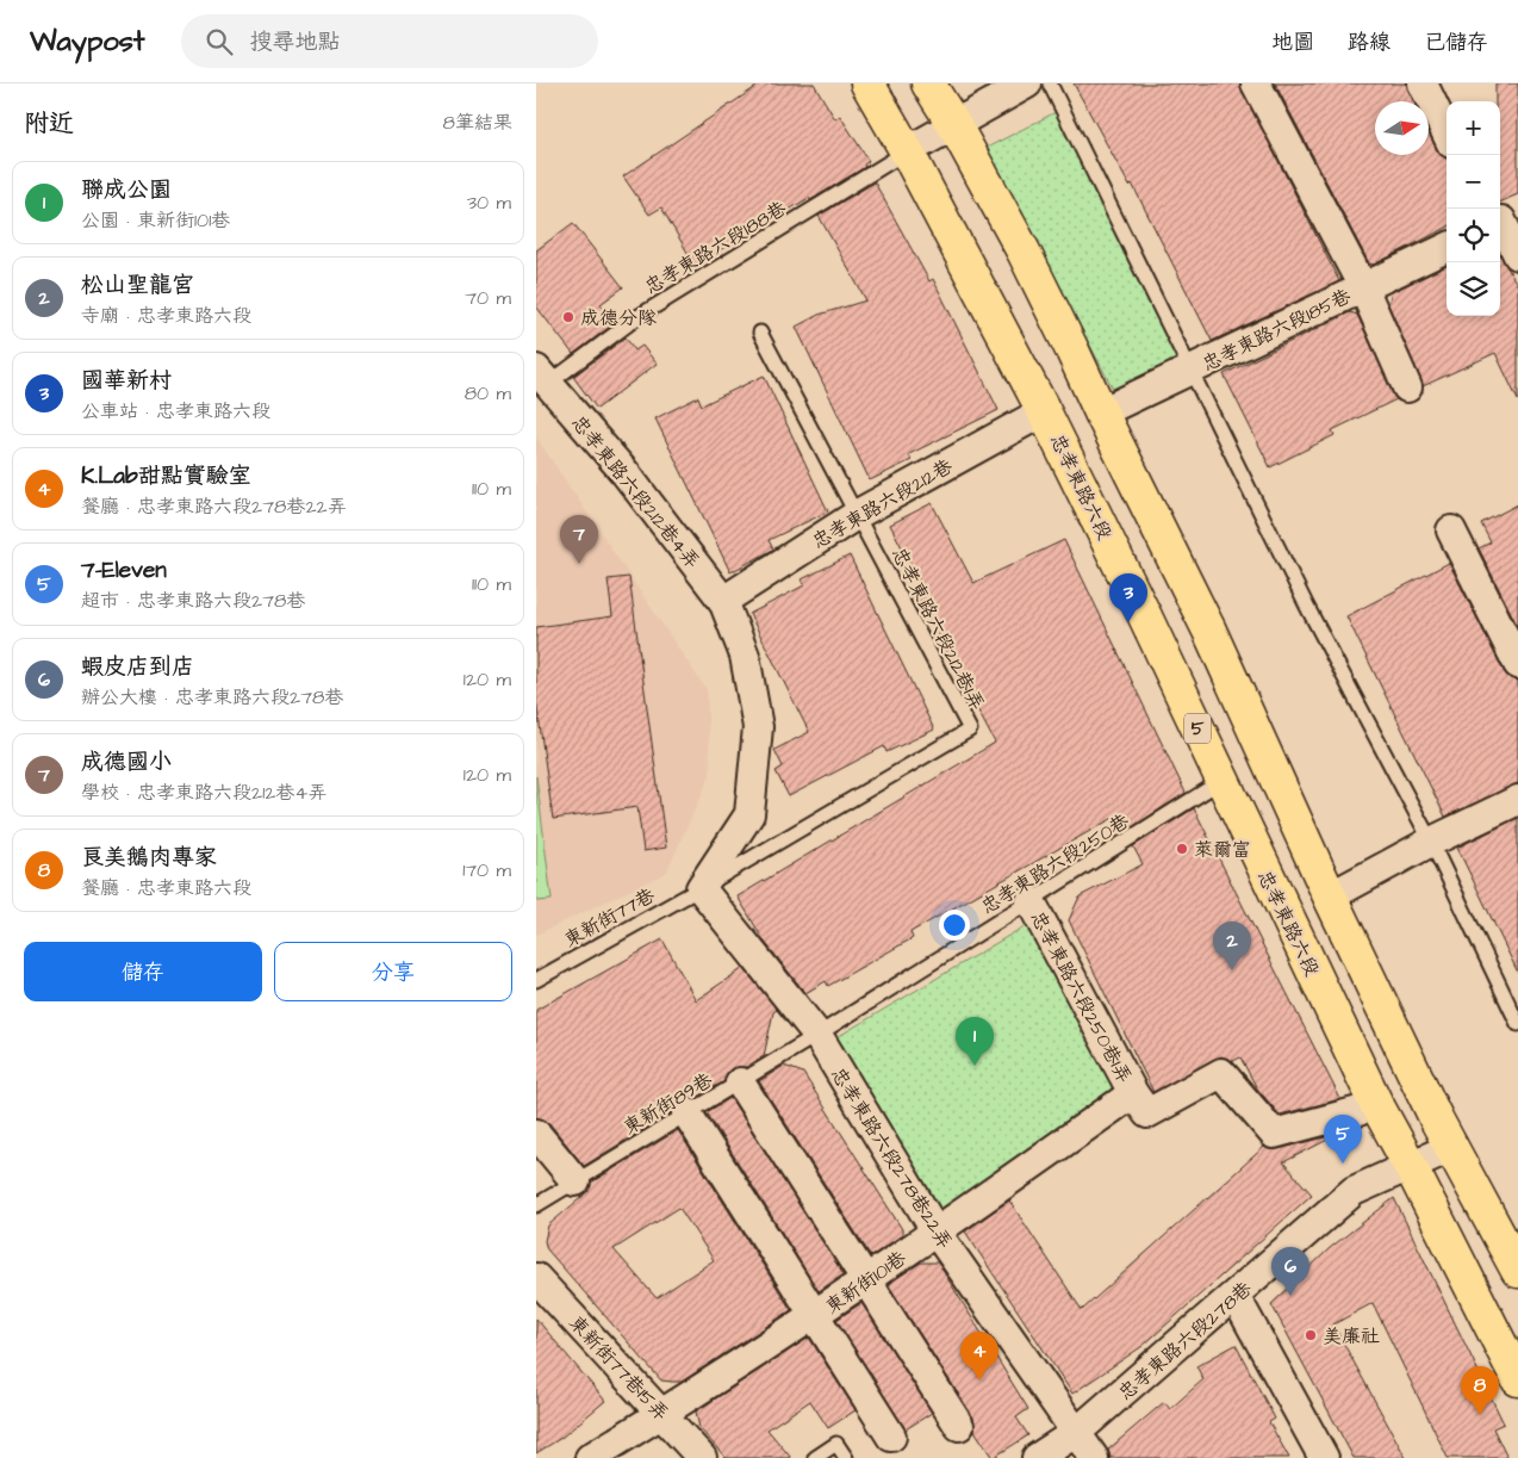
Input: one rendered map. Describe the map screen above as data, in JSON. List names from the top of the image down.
{
  "streets": {
    "main road": ["忠孝東路六段", "5"],
    "street": [
      "忠孝東路六段185巷",
      "忠孝東路六段212巷4弄",
      "忠孝東路六段212巷",
      "忠孝東路六段250巷1弄",
      "忠孝東路六段278巷22弄",
      "東新街101巷",
      "忠孝東路六段278巷",
      "東新街77巷15弄"
    ],
    "lane": [
      "忠孝東路六段188巷",
      "忠孝東路六段212巷1弄",
      "忠孝東路六段250巷",
      "東新街77巷",
      "東新街89巷"
    ]
  },
  "crossings": [
    ["忠孝東路六段188巷", "忠孝東路六段"],
    ["忠孝東路六段188巷", "忠孝東路六段212巷4弄"],
    ["忠孝東路六段", "忠孝東路六段212巷"],
    ["忠孝東路六段", "忠孝東路六段250巷"],
    ["忠孝東路六段", "忠孝東路六段250巷1弄"],
    ["忠孝東路六段", "忠孝東路六段278巷"],
    ["忠孝東路六段212巷4弄", "忠孝東路六段212巷"],
    ["忠孝東路六段212巷4弄", "忠孝東路六段212巷1弄"],
    ["忠孝東路六段212巷4弄", "東新街77巷"],
    ["忠孝東路六段212巷4弄", "忠孝東路六段278巷22弄"],
    ["忠孝東路六段212巷", "忠孝東路六段212巷1弄"],
    ["忠孝東路六段212巷1弄", "東新街77巷"],
    ["忠孝東路六段212巷1弄", "忠孝東路六段278巷22弄"],
    ["忠孝東路六段250巷", "忠孝東路六段250巷1弄"],
    ["忠孝東路六段250巷", "東新街89巷"],
    ["忠孝東路六段250巷", "忠孝東路六段278巷22弄"],
    ["東新街77巷", "忠孝東路六段278巷22弄"],
    ["忠孝東路六段250巷1弄", "東新街101巷"],
    ["東新街89巷", "忠孝東路六段278巷22弄"],
    ["忠孝東路六段278巷22弄", "東新街101巷"],
    ["忠孝東路六段278巷22弄", "忠孝東路六段278巷"],
    ["東新街101巷", "東新街77巷15弄"]
  ],
  "places": ["成德分隊", "萊爾富", "美廉社"],
  "north": "right",
  "page": {
    "header": "Waypost",
    "search": "搜尋地點",
    "nav": ["地圖", "路線", "已儲存"],
    "heading": ["附近", "8筆結果"],
    "map_buttons": ["+", "−"],
    "list": [
      {
        "mark": "1",
        "name": "聯成公園",
        "note": "公園 · 東新街101巷",
        "value": "30 m"
      },
      {
        "mark": "2",
        "name": "松山聖龍宮",
        "note": "寺廟 · 忠孝東路六段",
        "value": "70 m"
      },
      {
        "mark": "3",
        "name": "國華新村",
        "note": "公車站 · 忠孝東路六段",
        "value": "80 m"
      },
      {
        "mark": "4",
        "name": "K.Lab甜點實驗室",
        "note": "餐廳 · 忠孝東路六段278巷22弄",
        "value": "110 m"
      },
      {
        "mark": "5",
        "name": "7-Eleven",
        "note": "超市 · 忠孝東路六段278巷",
        "value": "110 m"
      },
      {
        "mark": "6",
        "name": "蝦皮店到店",
        "note": "辦公大樓 · 忠孝東路六段278巷",
        "value": "120 m"
      },
      {
        "mark": "7",
        "name": "成德國小",
        "note": "學校 · 忠孝東路六段212巷4弄",
        "value": "120 m"
      },
      {
        "mark": "8",
        "name": "良美鵝肉專家",
        "note": "餐廳 · 忠孝東路六段",
        "value": "170 m"
      }
    ],
    "pins": [
      "7",
      "3",
      "2",
      "1",
      "5",
      "6",
      "4",
      "8"
    ],
    "buttons": ["儲存", "分享"]
  }
}
